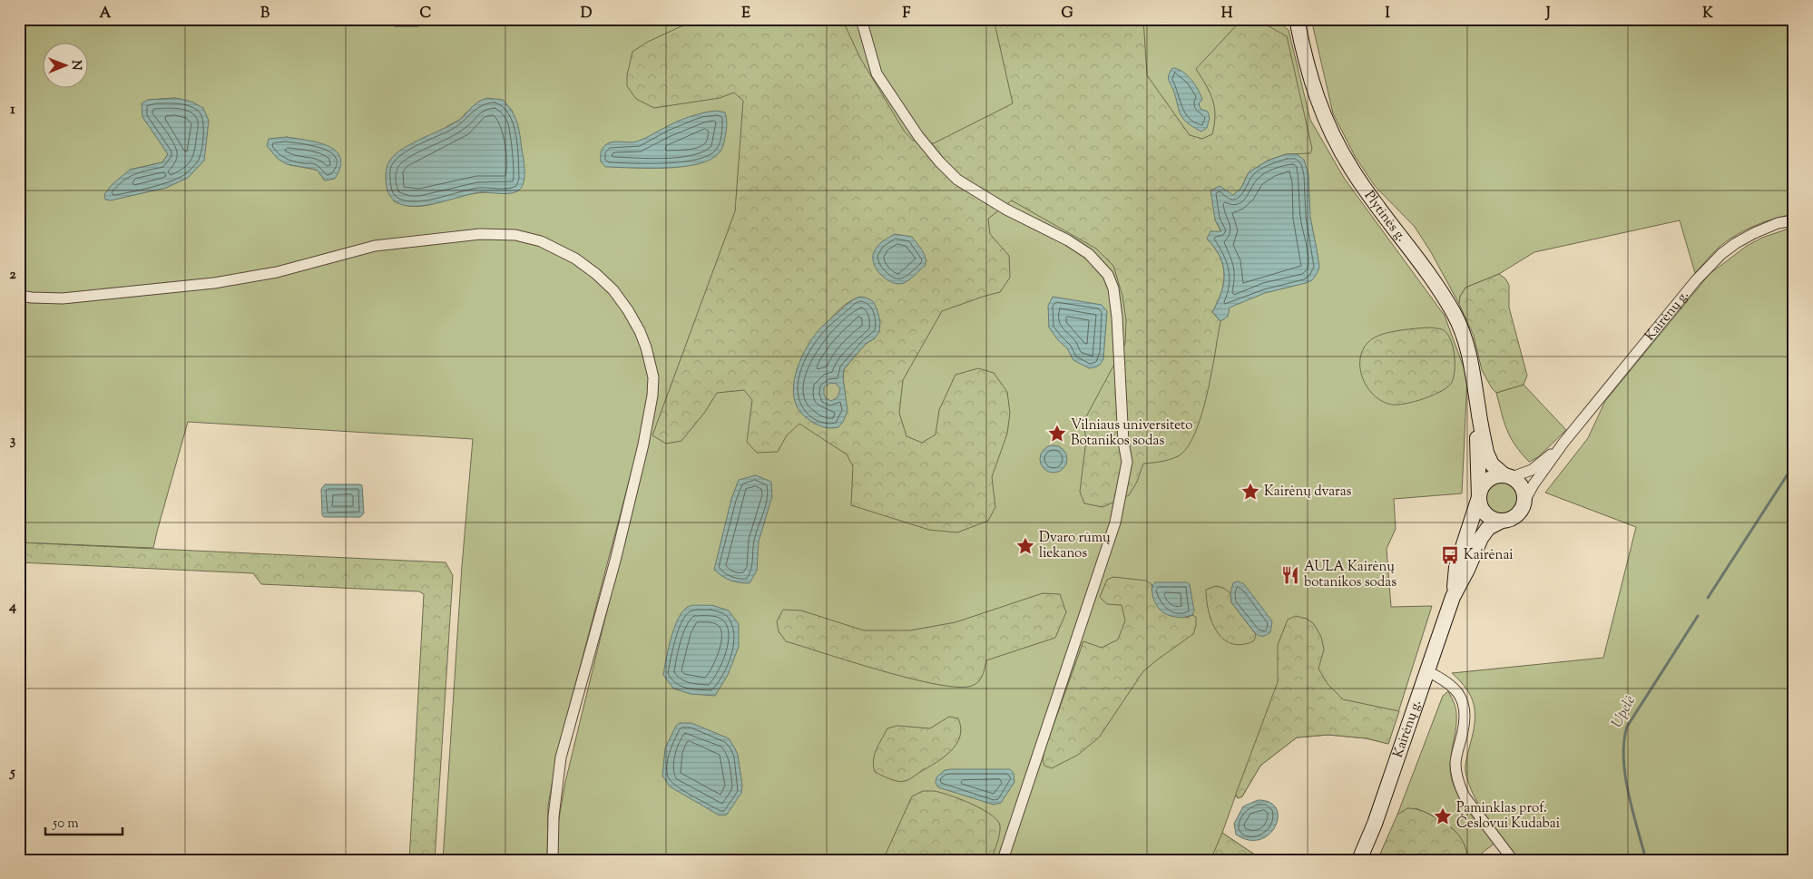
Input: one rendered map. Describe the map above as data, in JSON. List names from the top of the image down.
{
  "streets": {
    "main road": ["Plytinės g.", "Kairėnų g."]
  },
  "crossings": [
    ["Plytinės g.", "Kairėnų g."]
  ],
  "water": ["Upelė"],
  "places": {
    "place": [
      "Vilniaus universiteto Botanikos sodas",
      "Kairėnų dvaras",
      "Dvaro rūmų liekanos",
      "Paminklas prof. Česlovui Kudabai"
    ],
    "bus stop": ["Kairėnai"],
    "restaurant": ["AULA Kairėnų botanikos sodas"]
  },
  "scale_bar": "50 m",
  "north": "right",
  "grid": {
    "columns": [
      "A",
      "B",
      "C",
      "D",
      "E",
      "F",
      "G",
      "H",
      "I",
      "J",
      "K"
    ],
    "rows": [
      "1",
      "2",
      "3",
      "4",
      "5"
    ]
  }
}
